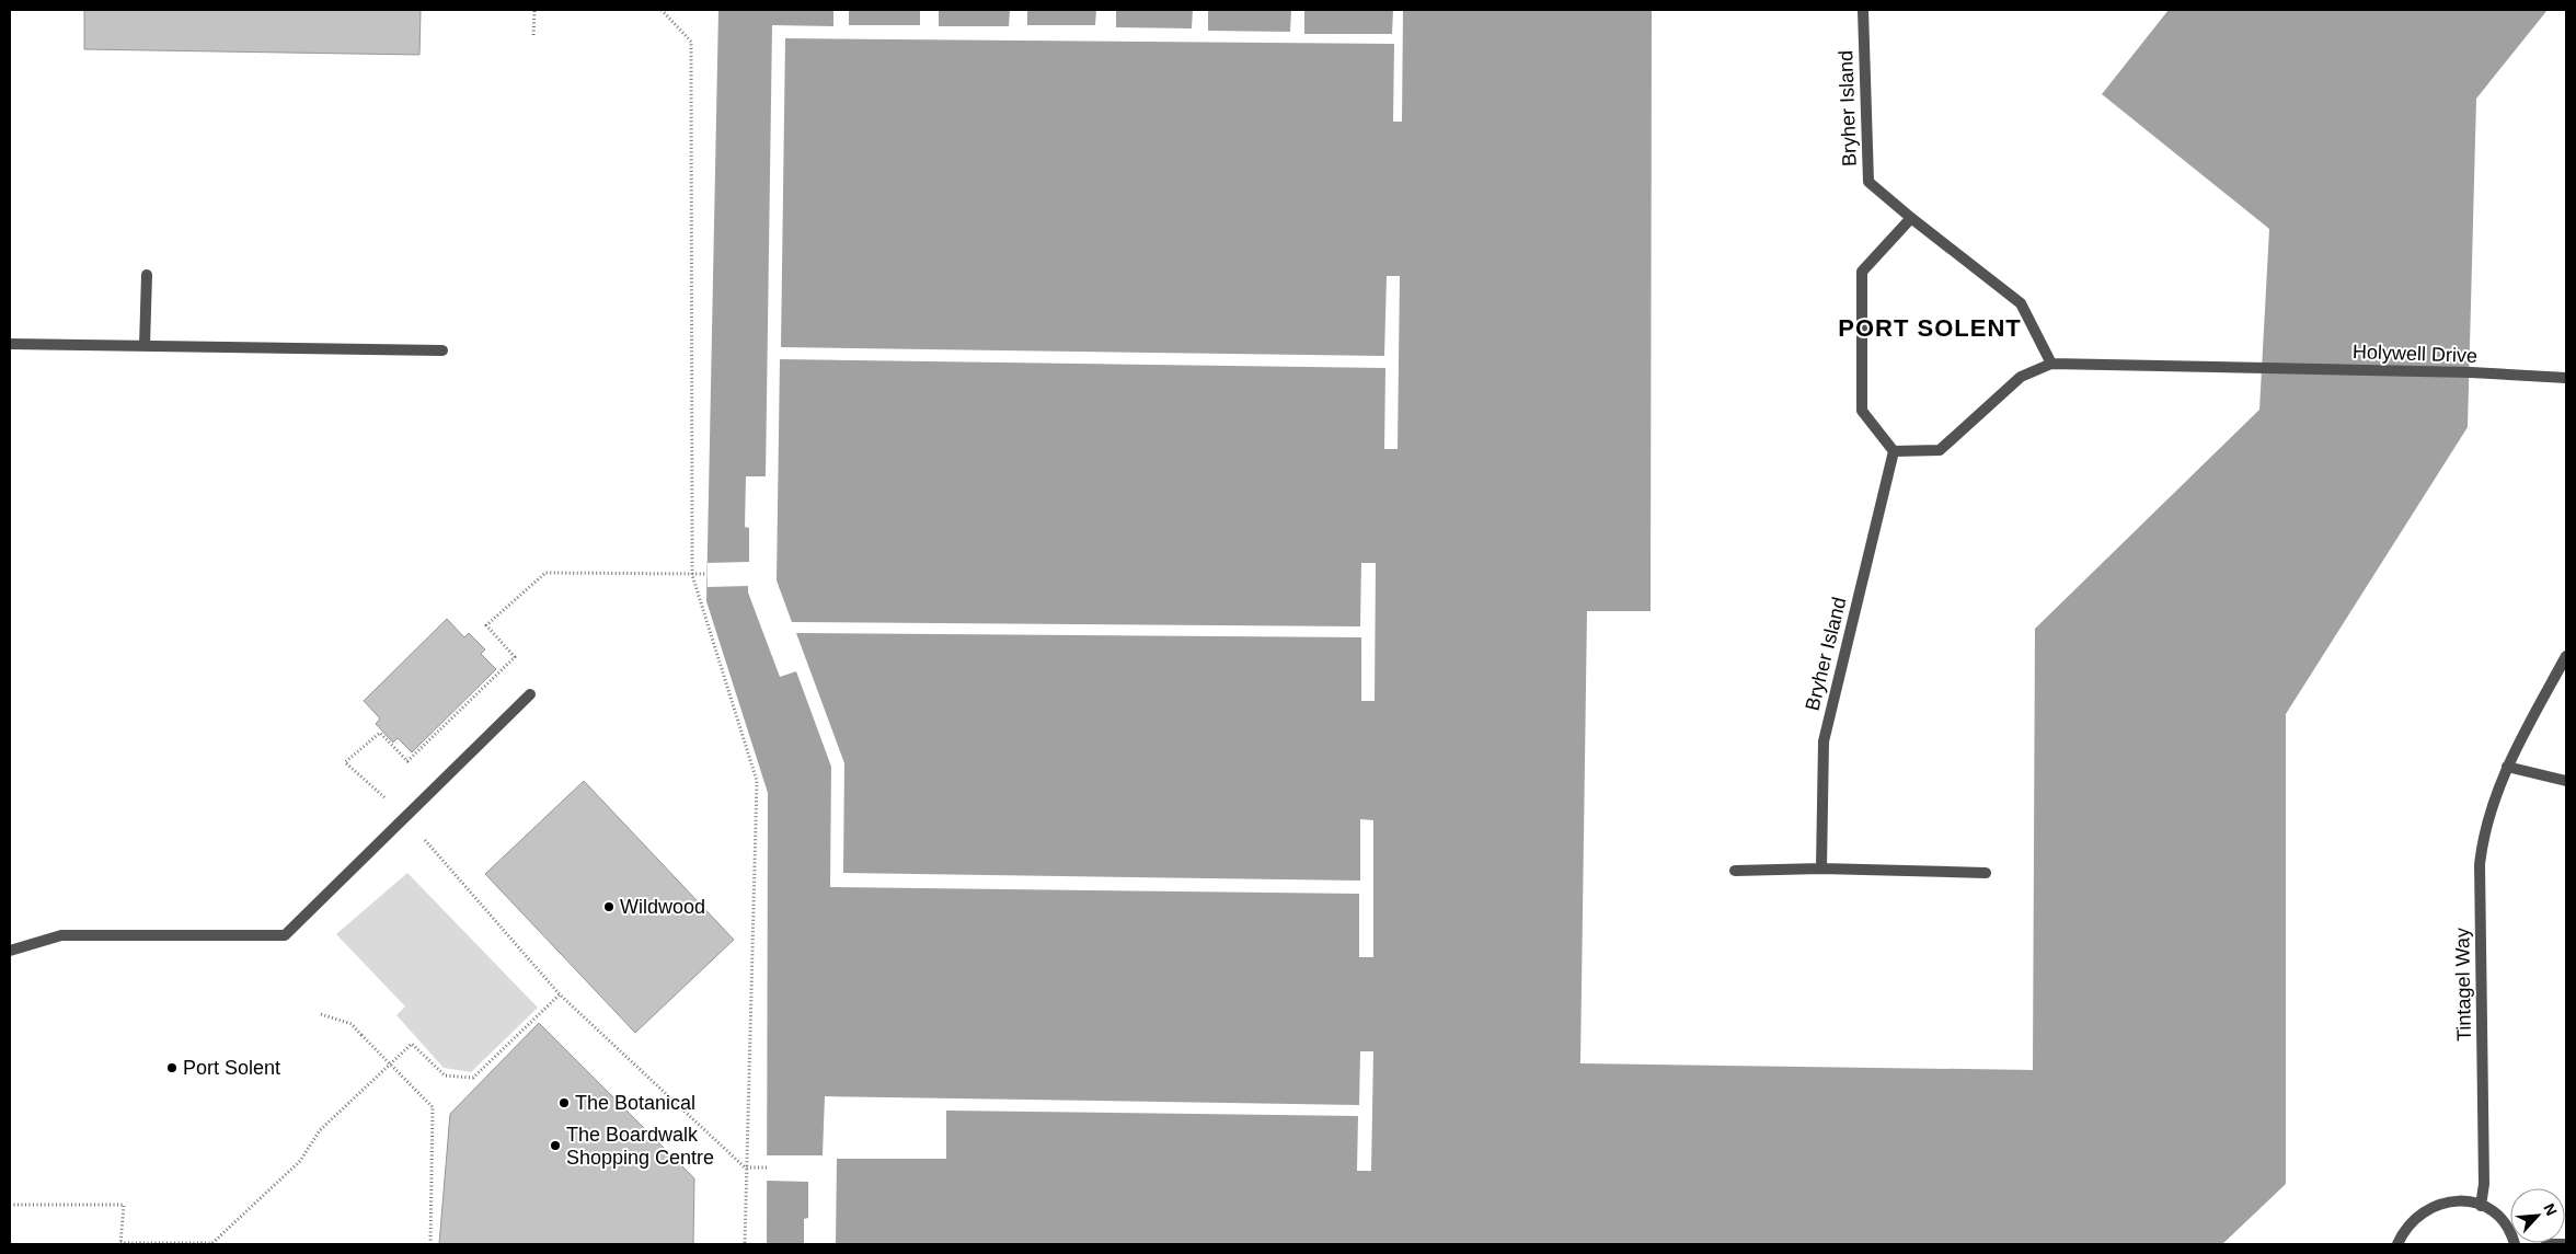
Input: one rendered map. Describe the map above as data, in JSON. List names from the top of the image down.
{
  "streets": {
    "street": ["Bryher Island", "Holywell Drive", "Tintagel Way"]
  },
  "crossings": [
    ["Bryher Island", "Holywell Drive"]
  ],
  "districts": ["PORT SOLENT"],
  "places": [
    "Wildwood",
    "Port Solent",
    "The Botanical",
    "The Boardwalk Shopping Centre"
  ],
  "north": "top right"
}
